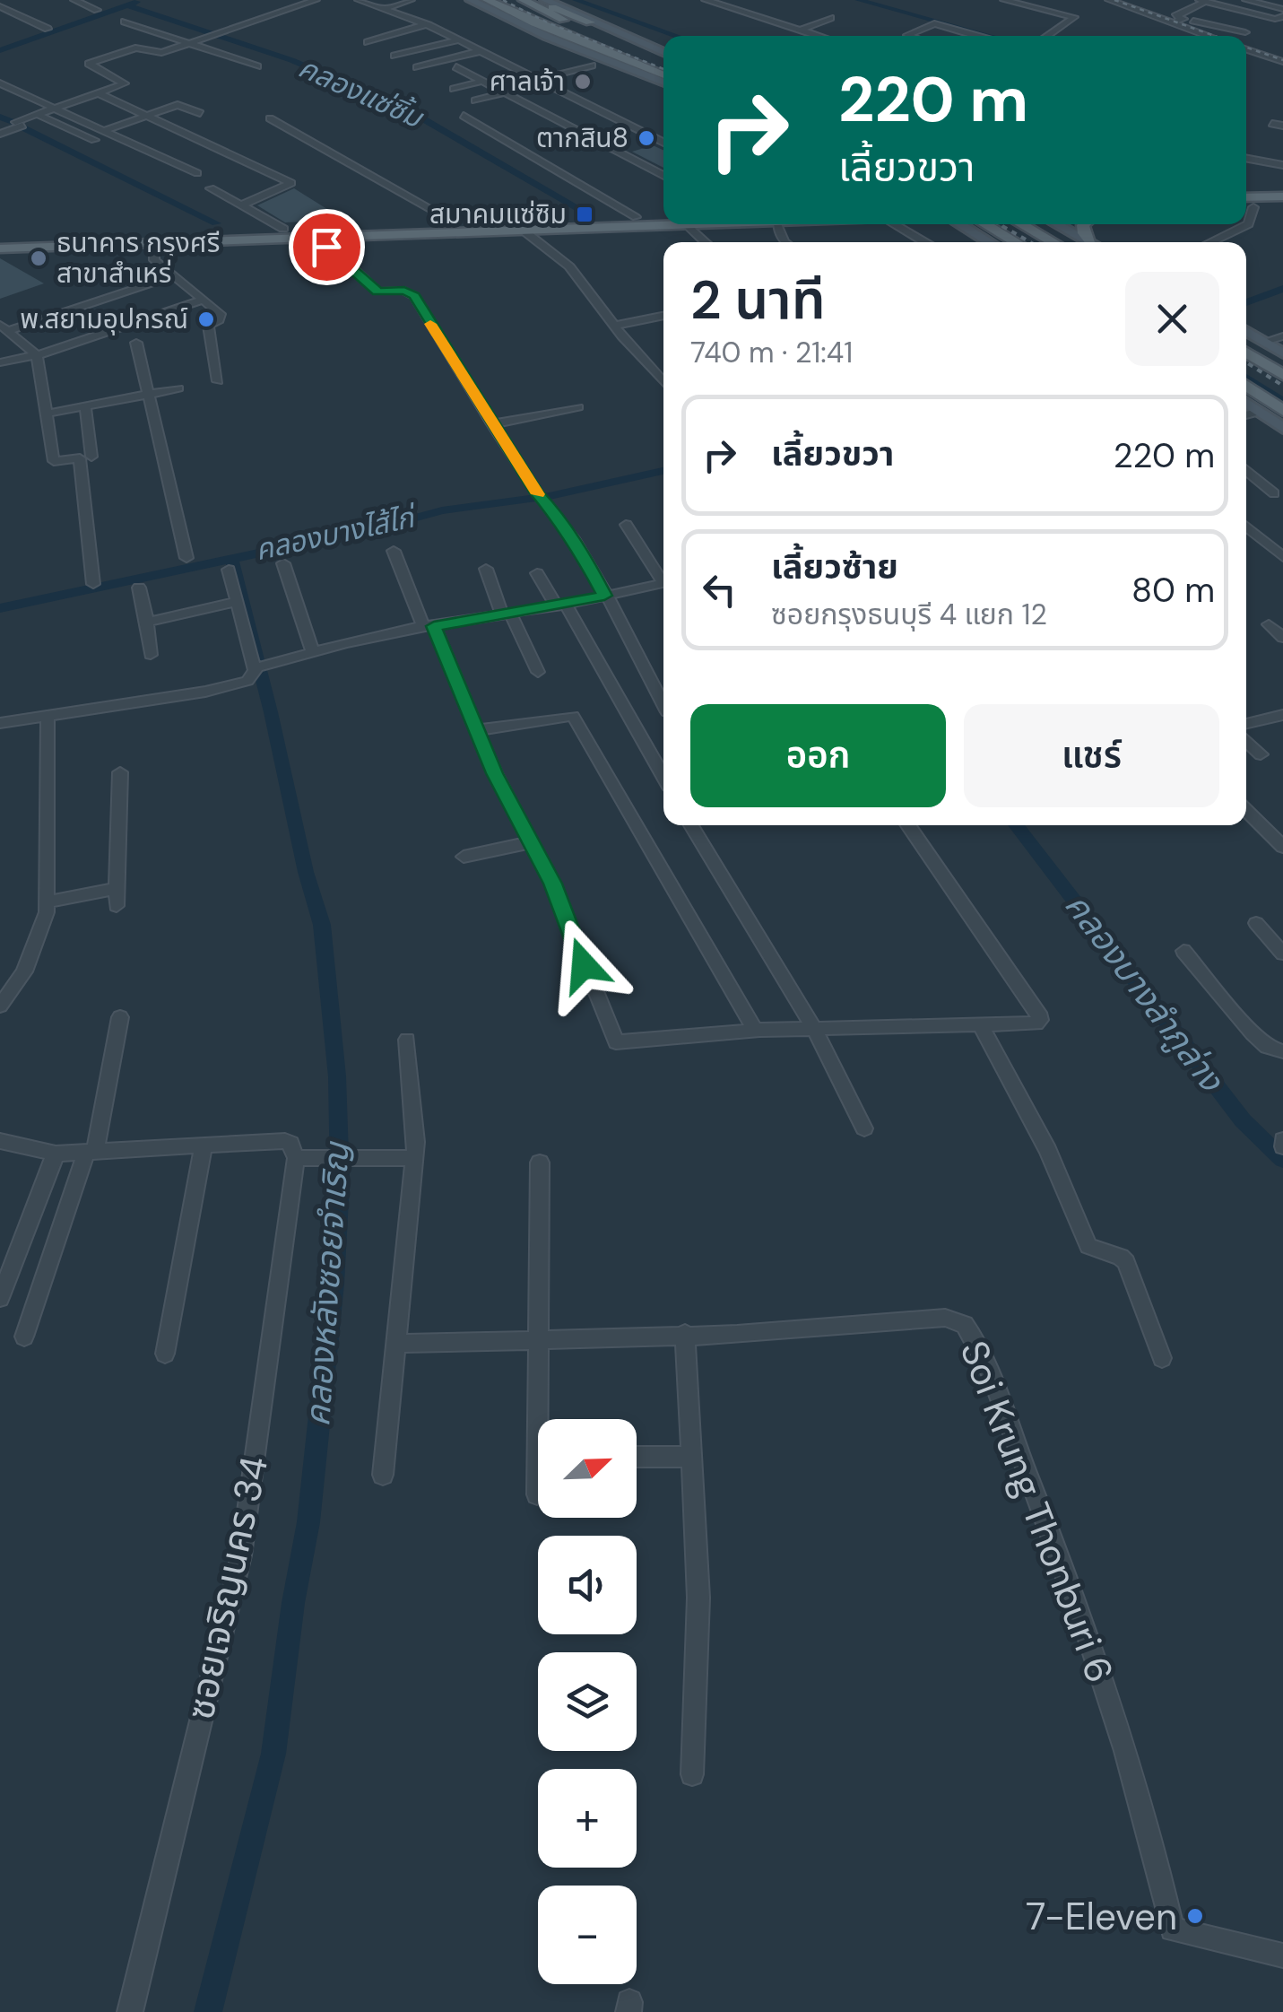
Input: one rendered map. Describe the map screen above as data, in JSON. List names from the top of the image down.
{
  "streets": {
    "street": ["Soi Krung Thonburi 6", "ซอยเจริญนคร 34"]
  },
  "water": [
    "คลองแซ่ซิ้ม",
    "คลองบางไส้ไก่",
    "คลองบางลำภูล่าง",
    "คลองหลังซอยจำเริญ"
  ],
  "places": {
    "other": [
      "ศาลเจ้า",
      "ตากสิน8",
      "ธนาคาร กรุงศรี สาขาสำเหร่",
      "พ.สยามอุปกรณ์",
      "7-Eleven"
    ],
    "transit": ["สมาคมแซ่ซิม"]
  },
  "north": "top right",
  "page": {
    "turn": ["220 m", "เลี้ยวขวา"],
    "heading": ["2 นาที", "740 m · 21:41"],
    "list": [
      {
        "name": "เลี้ยวขวา",
        "value": "220 m"
      },
      {
        "name": "เลี้ยวซ้าย",
        "note": "ซอยกรุงธนบุรี 4 แยก 12",
        "value": "80 m"
      }
    ],
    "buttons": ["ออก", "แชร์"],
    "map_buttons": ["+", "−"]
  }
}
